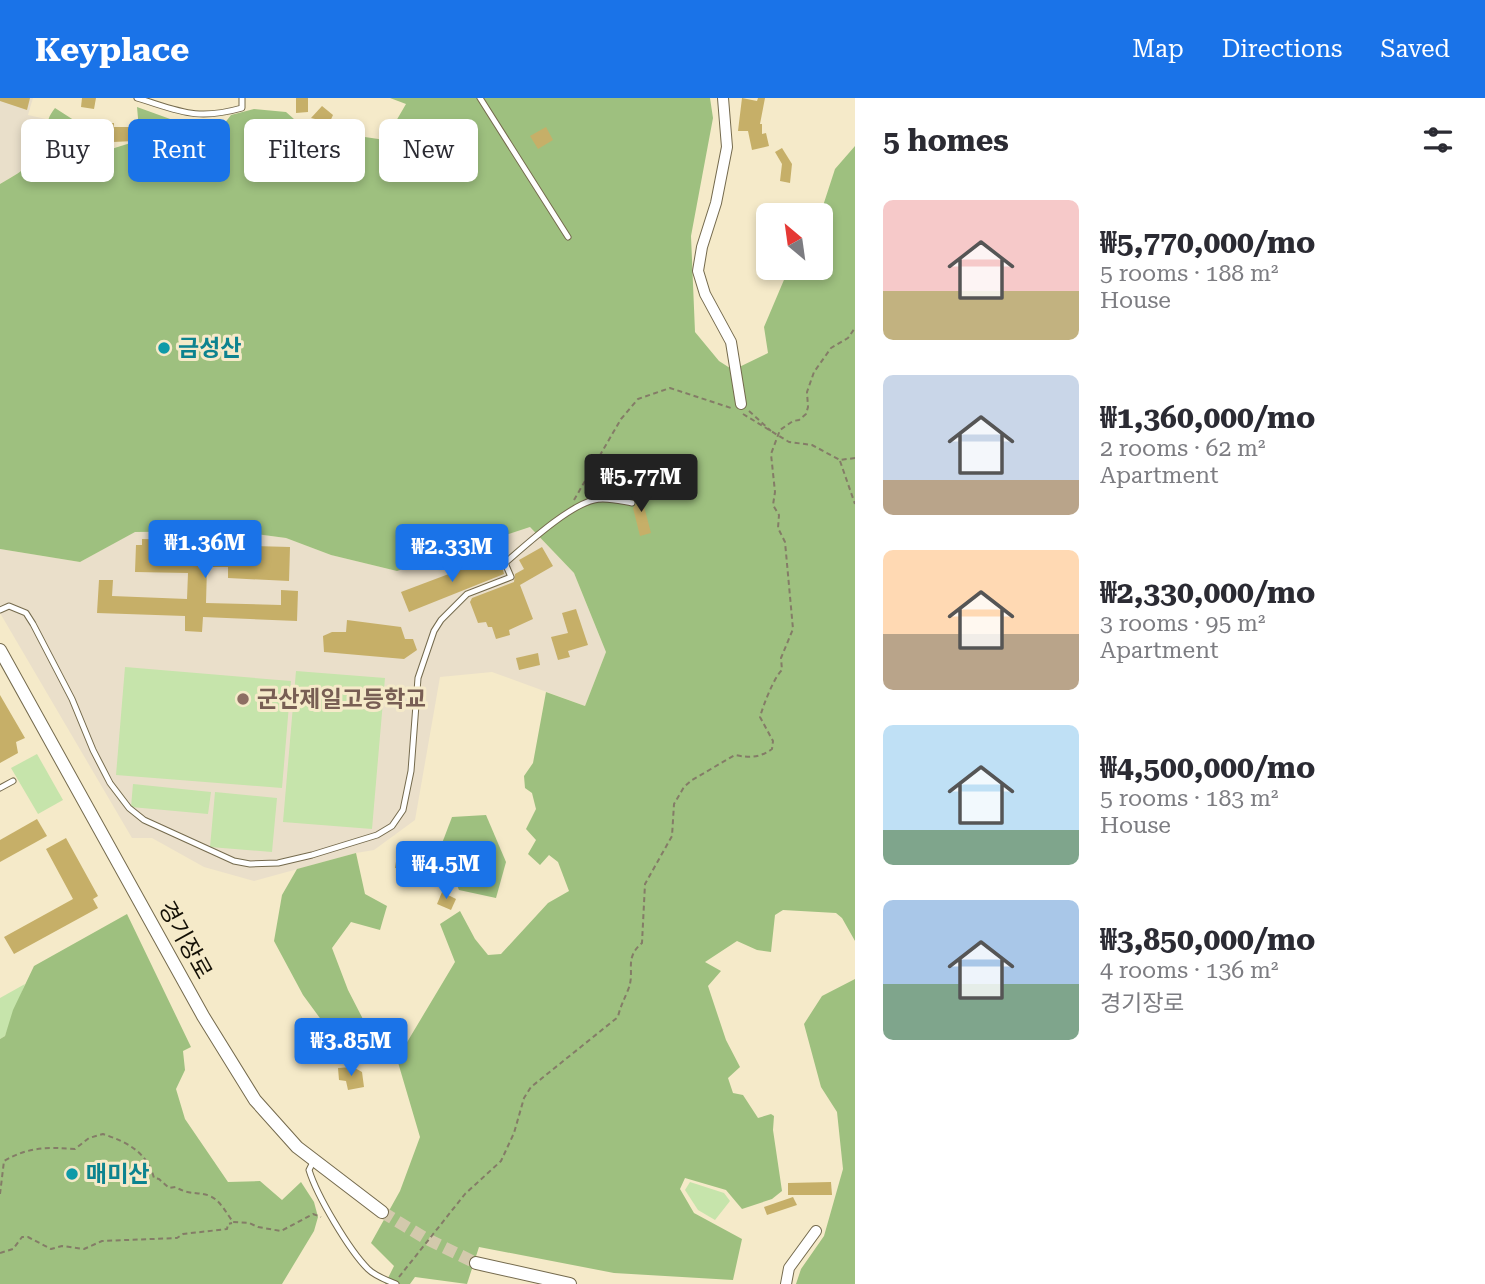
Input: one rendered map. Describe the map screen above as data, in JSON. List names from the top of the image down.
{
  "streets": {
    "street": ["경기장로"]
  },
  "places": ["금성산", "군산제일고등학교", "매미산"],
  "north": "top left",
  "page": {
    "header": "Keyplace",
    "nav": ["Map", "Directions", "Saved"],
    "heading": "5 homes",
    "chip": [
      "Buy",
      "Rent",
      "Filters",
      "New"
    ],
    "list": [
      {
        "name": "₩5,770,000/mo",
        "note": "5 rooms · 188 m² · House"
      },
      {
        "name": "₩1,360,000/mo",
        "note": "2 rooms · 62 m² · Apartment"
      },
      {
        "name": "₩2,330,000/mo",
        "note": "3 rooms · 95 m² · Apartment"
      },
      {
        "name": "₩4,500,000/mo",
        "note": "5 rooms · 183 m² · House"
      },
      {
        "name": "₩3,850,000/mo",
        "note": "4 rooms · 136 m² · 경기장로"
      }
    ],
    "price": [
      "₩5.77M",
      "₩1.36M",
      "₩2.33M",
      "₩4.5M",
      "₩3.85M"
    ]
  }
}
